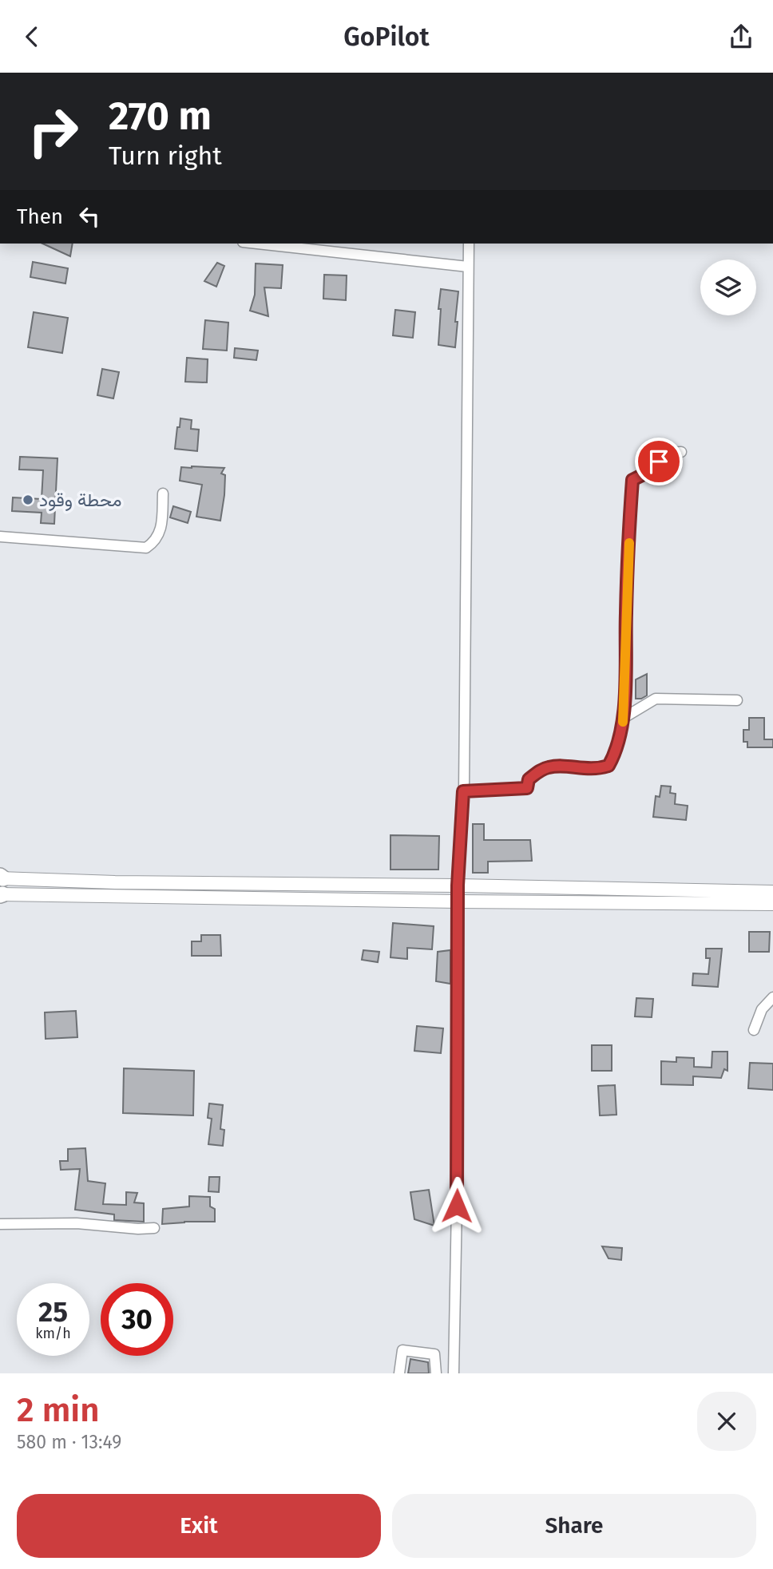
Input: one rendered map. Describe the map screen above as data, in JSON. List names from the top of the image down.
{
  "places": ["محطة وقود"],
  "page": {
    "header": "GoPilot",
    "turn": ["270 m", "Turn right"],
    "then": "Then",
    "speed": "25 km/h",
    "limit": "30",
    "heading": ["2 min", "580 m · 13:49"],
    "buttons": ["Exit", "Share"]
  }
}
